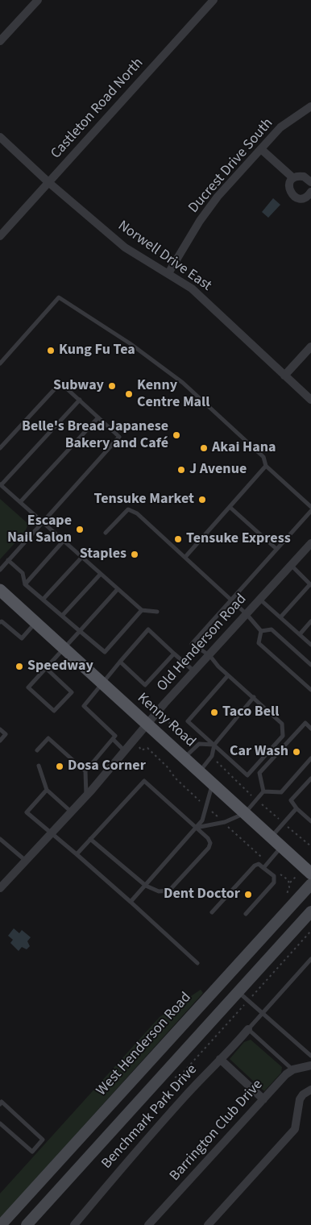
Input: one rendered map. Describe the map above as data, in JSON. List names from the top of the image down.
{
  "streets": {
    "main road": ["Kenny Road", "West Henderson Road"],
    "street": [
      "Castleton Road North",
      "Ducrest Drive South",
      "Norwell Drive East",
      "Old Henderson Road",
      "Benchmark Park Drive",
      "Barrington Club Drive"
    ]
  },
  "crossings": [
    ["Castleton Road North", "Norwell Drive East"],
    ["Ducrest Drive South", "Norwell Drive East"],
    ["Old Henderson Road", "Kenny Road"]
  ],
  "places": [
    "Kung Fu Tea",
    "Subway",
    "Kenny Centre Mall",
    "Belle's Bread Japanese Bakery and Café",
    "Akai Hana",
    "J Avenue",
    "Tensuke Market",
    "Escape Nail Salon",
    "Tensuke Express",
    "Staples",
    "Speedway",
    "Taco Bell",
    "Car Wash",
    "Dosa Corner",
    "Dent Doctor"
  ]
}
